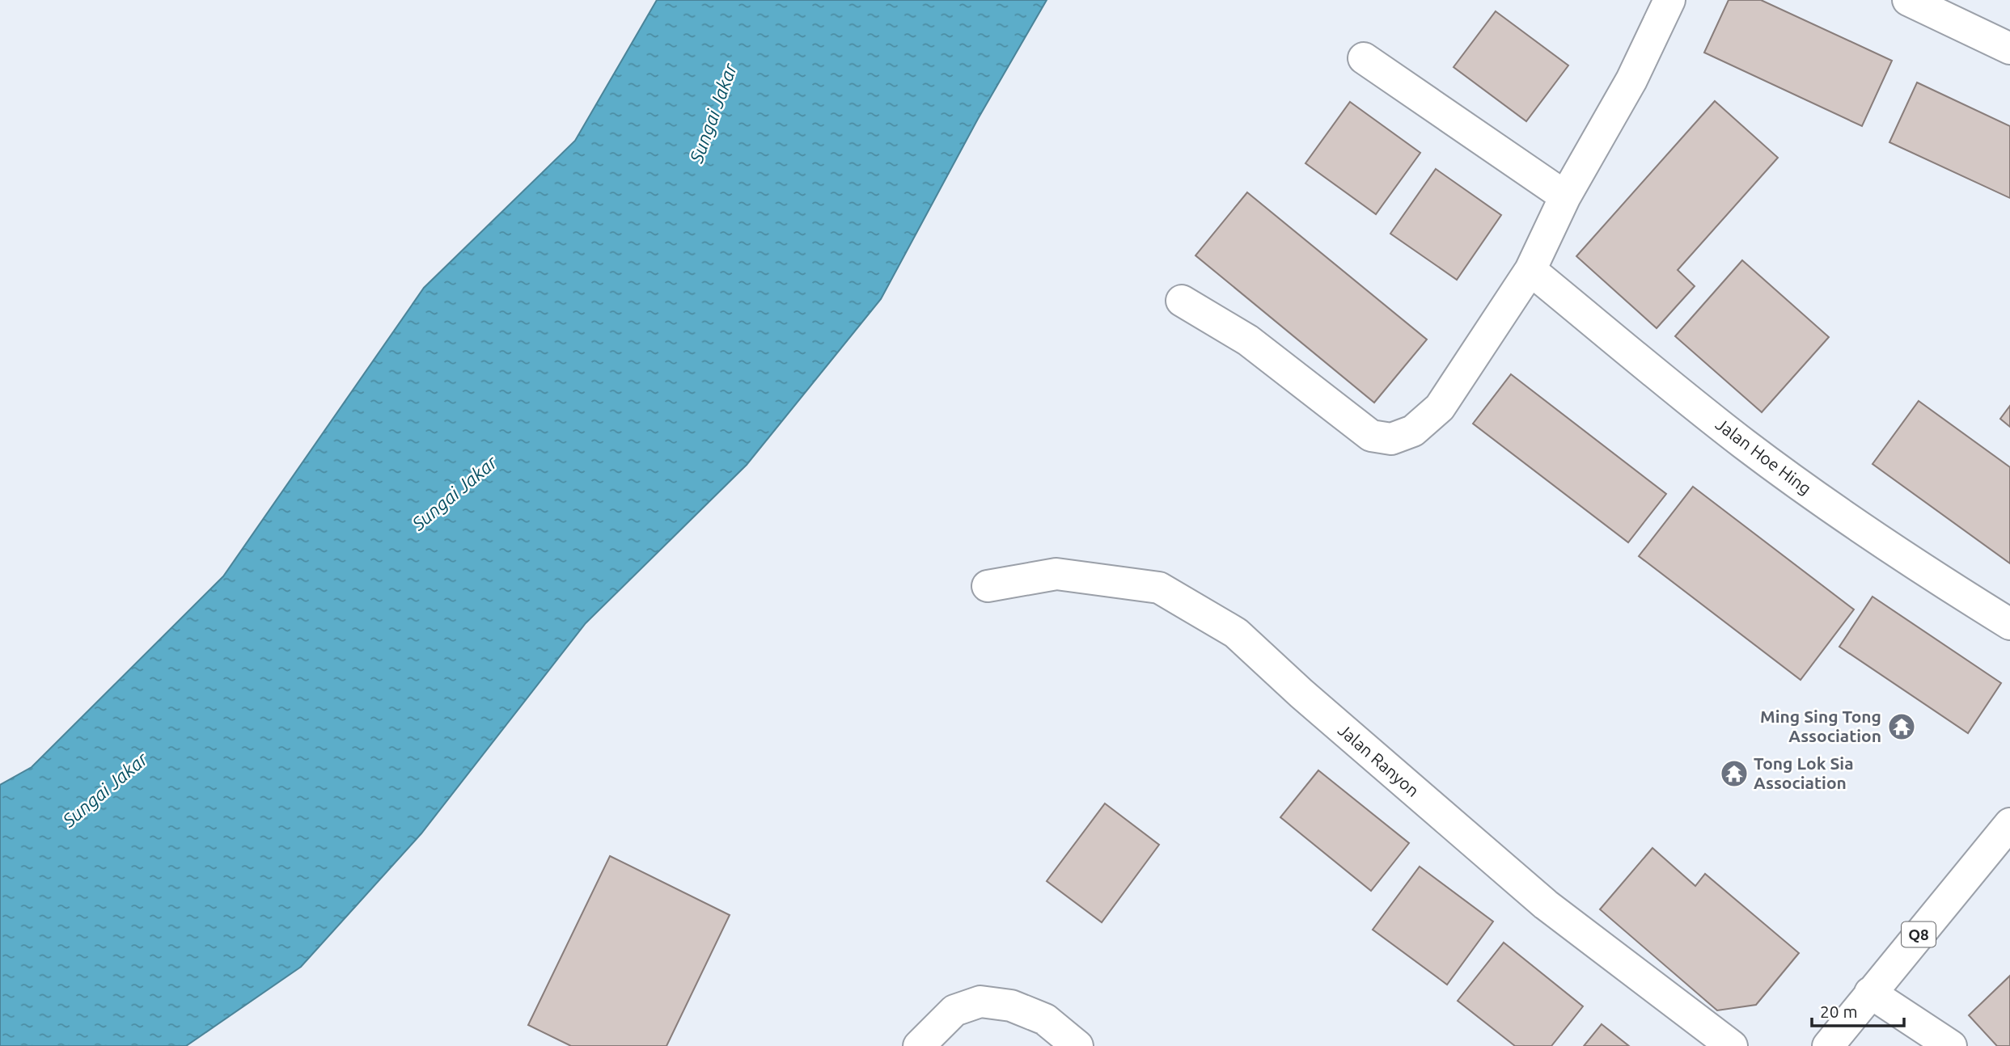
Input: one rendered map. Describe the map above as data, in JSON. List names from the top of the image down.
{
  "streets": {
    "street": ["Jalan Hoe Hing", "Jalan Ranyon", "Q8"]
  },
  "water": ["Sungai Jakar"],
  "places": {
    "temple": ["Ming Sing Tong Association", "Tong Lok Sia Association"]
  },
  "scale_bar": "20 m"
}
